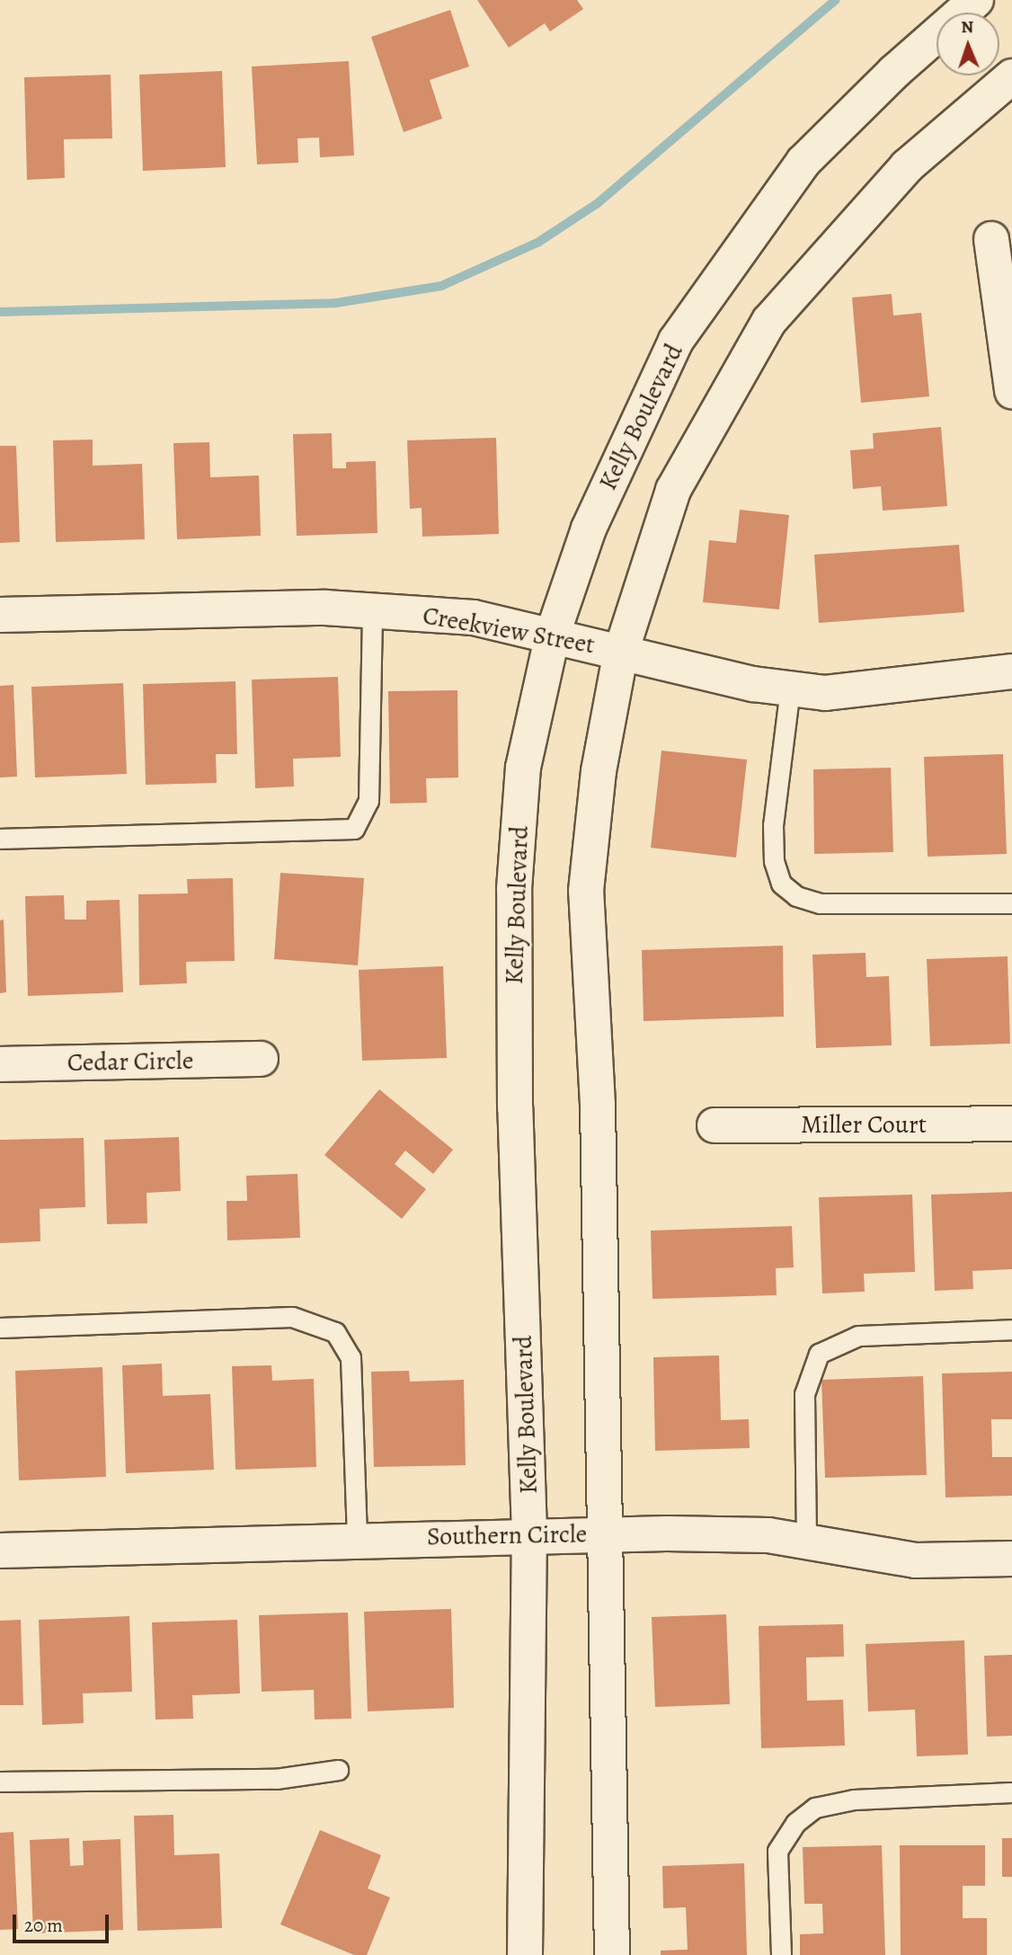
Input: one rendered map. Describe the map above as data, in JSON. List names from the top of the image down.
{
  "streets": {
    "main road": [
      "Kelly Boulevard",
      "Creekview Street",
      "Cedar Circle",
      "Miller Court",
      "Southern Circle"
    ]
  },
  "crossings": [
    ["Kelly Boulevard", "Creekview Street"],
    ["Kelly Boulevard", "Southern Circle"]
  ],
  "scale_bar": "20 m",
  "north": "top"
}
